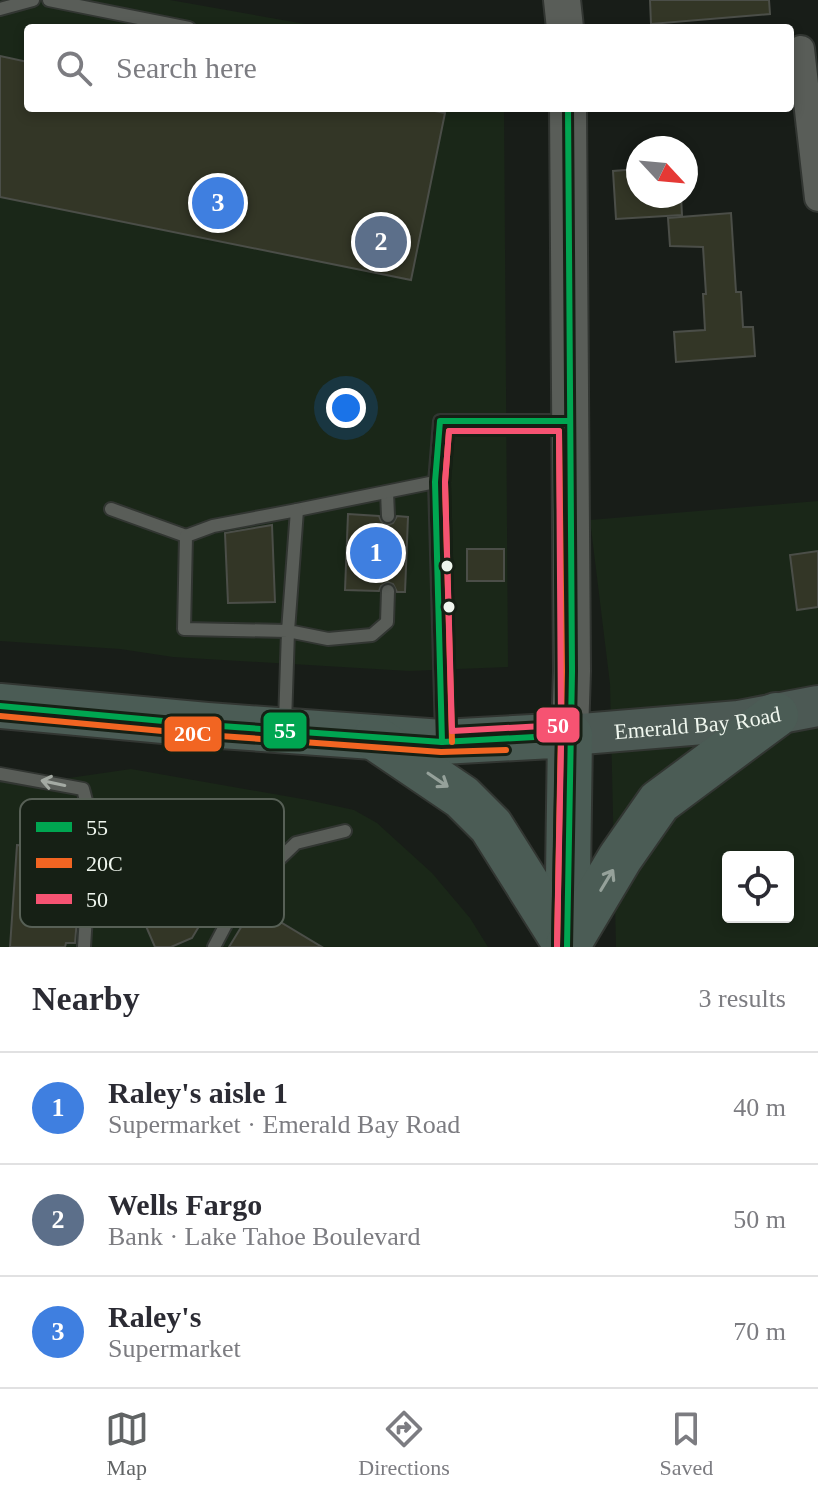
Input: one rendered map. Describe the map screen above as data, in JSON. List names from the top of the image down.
{
  "streets": {
    "highway": ["Emerald Bay Road"]
  },
  "lines": ["transit line 55", "transit line 20C", "transit line 50"],
  "legend": ["55", "20C", "50"],
  "north": "bottom right",
  "page": {
    "search": "Search here",
    "pins": ["3", "2", "1"],
    "heading": ["Nearby", "3 results"],
    "list": [
      {
        "mark": "1",
        "name": "Raley's aisle 1",
        "note": "Supermarket · Emerald Bay Road",
        "value": "40 m"
      },
      {
        "mark": "2",
        "name": "Wells Fargo",
        "note": "Bank · Lake Tahoe Boulevard",
        "value": "50 m"
      },
      {
        "mark": "3",
        "name": "Raley's",
        "note": "Supermarket",
        "value": "70 m"
      }
    ],
    "nav": ["Map", "Directions", "Saved"]
  }
}
